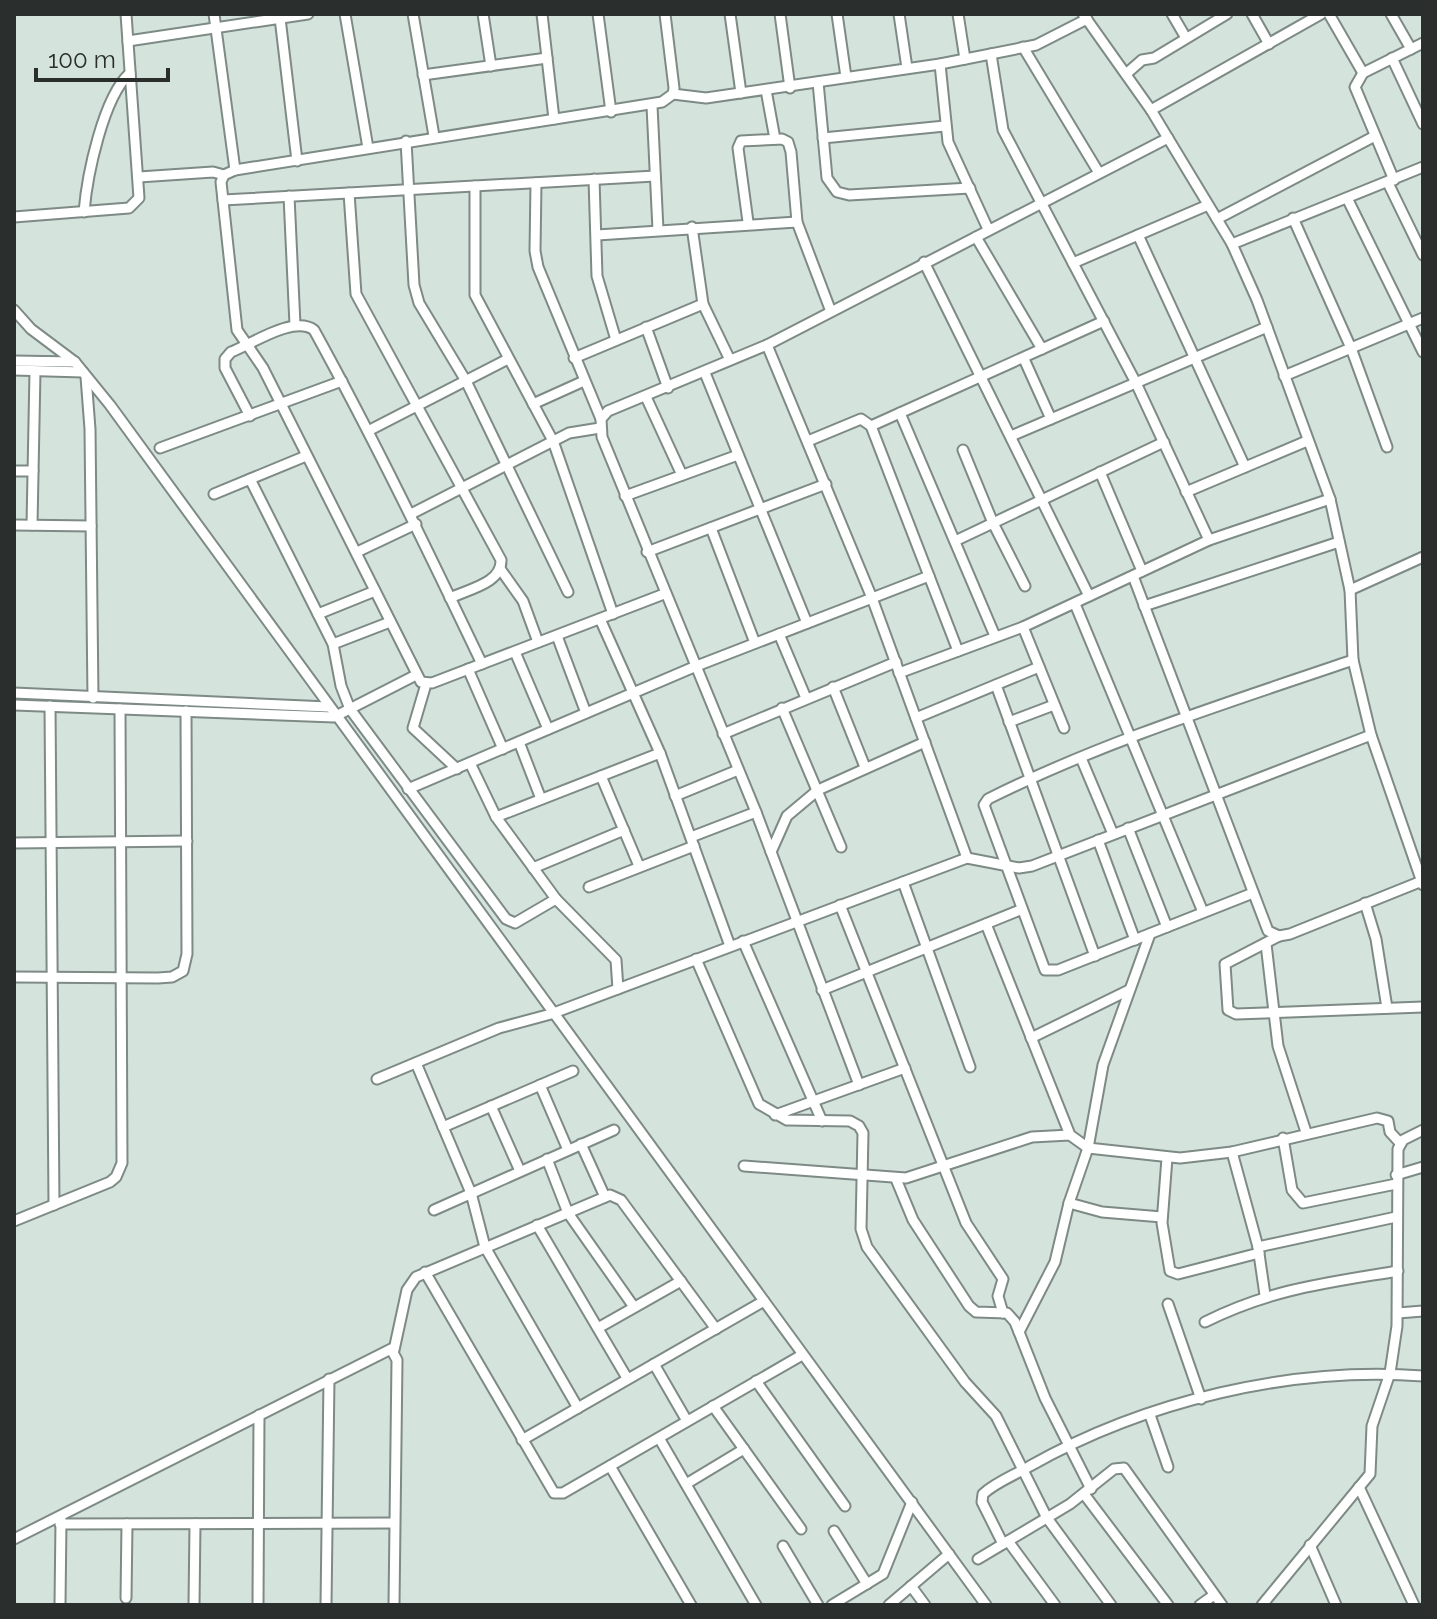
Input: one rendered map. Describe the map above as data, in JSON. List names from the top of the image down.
{
  "scale_bar": "100 m"
}
